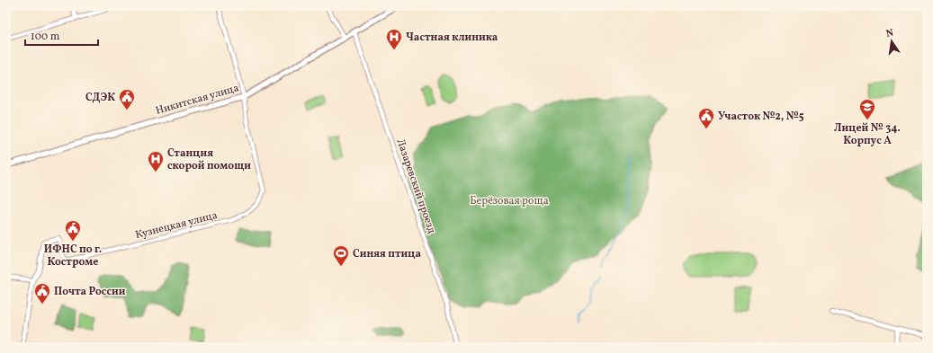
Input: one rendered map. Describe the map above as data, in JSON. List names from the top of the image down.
{
  "streets": {
    "street": ["Никитская улица", "Лазаревский проезд", "Кузнецкая улица"]
  },
  "crossings": [
    ["Никитская улица", "Лазаревский проезд"],
    ["Никитская улица", "Кузнецкая улица"]
  ],
  "parks": ["Берёзовая роща"],
  "places": {
    "hospital": ["Частная клиника", "Станция скорой помощи"],
    "public building": [
      "СДЭК",
      "Участок №2, №5",
      "ИФНС по г. Костроме",
      "Почта России"
    ],
    "school or university": ["Лицей № 34. Корпус А"],
    "sports": ["Синяя птица"]
  },
  "scale_bar": "100 m",
  "north": "top"
}
